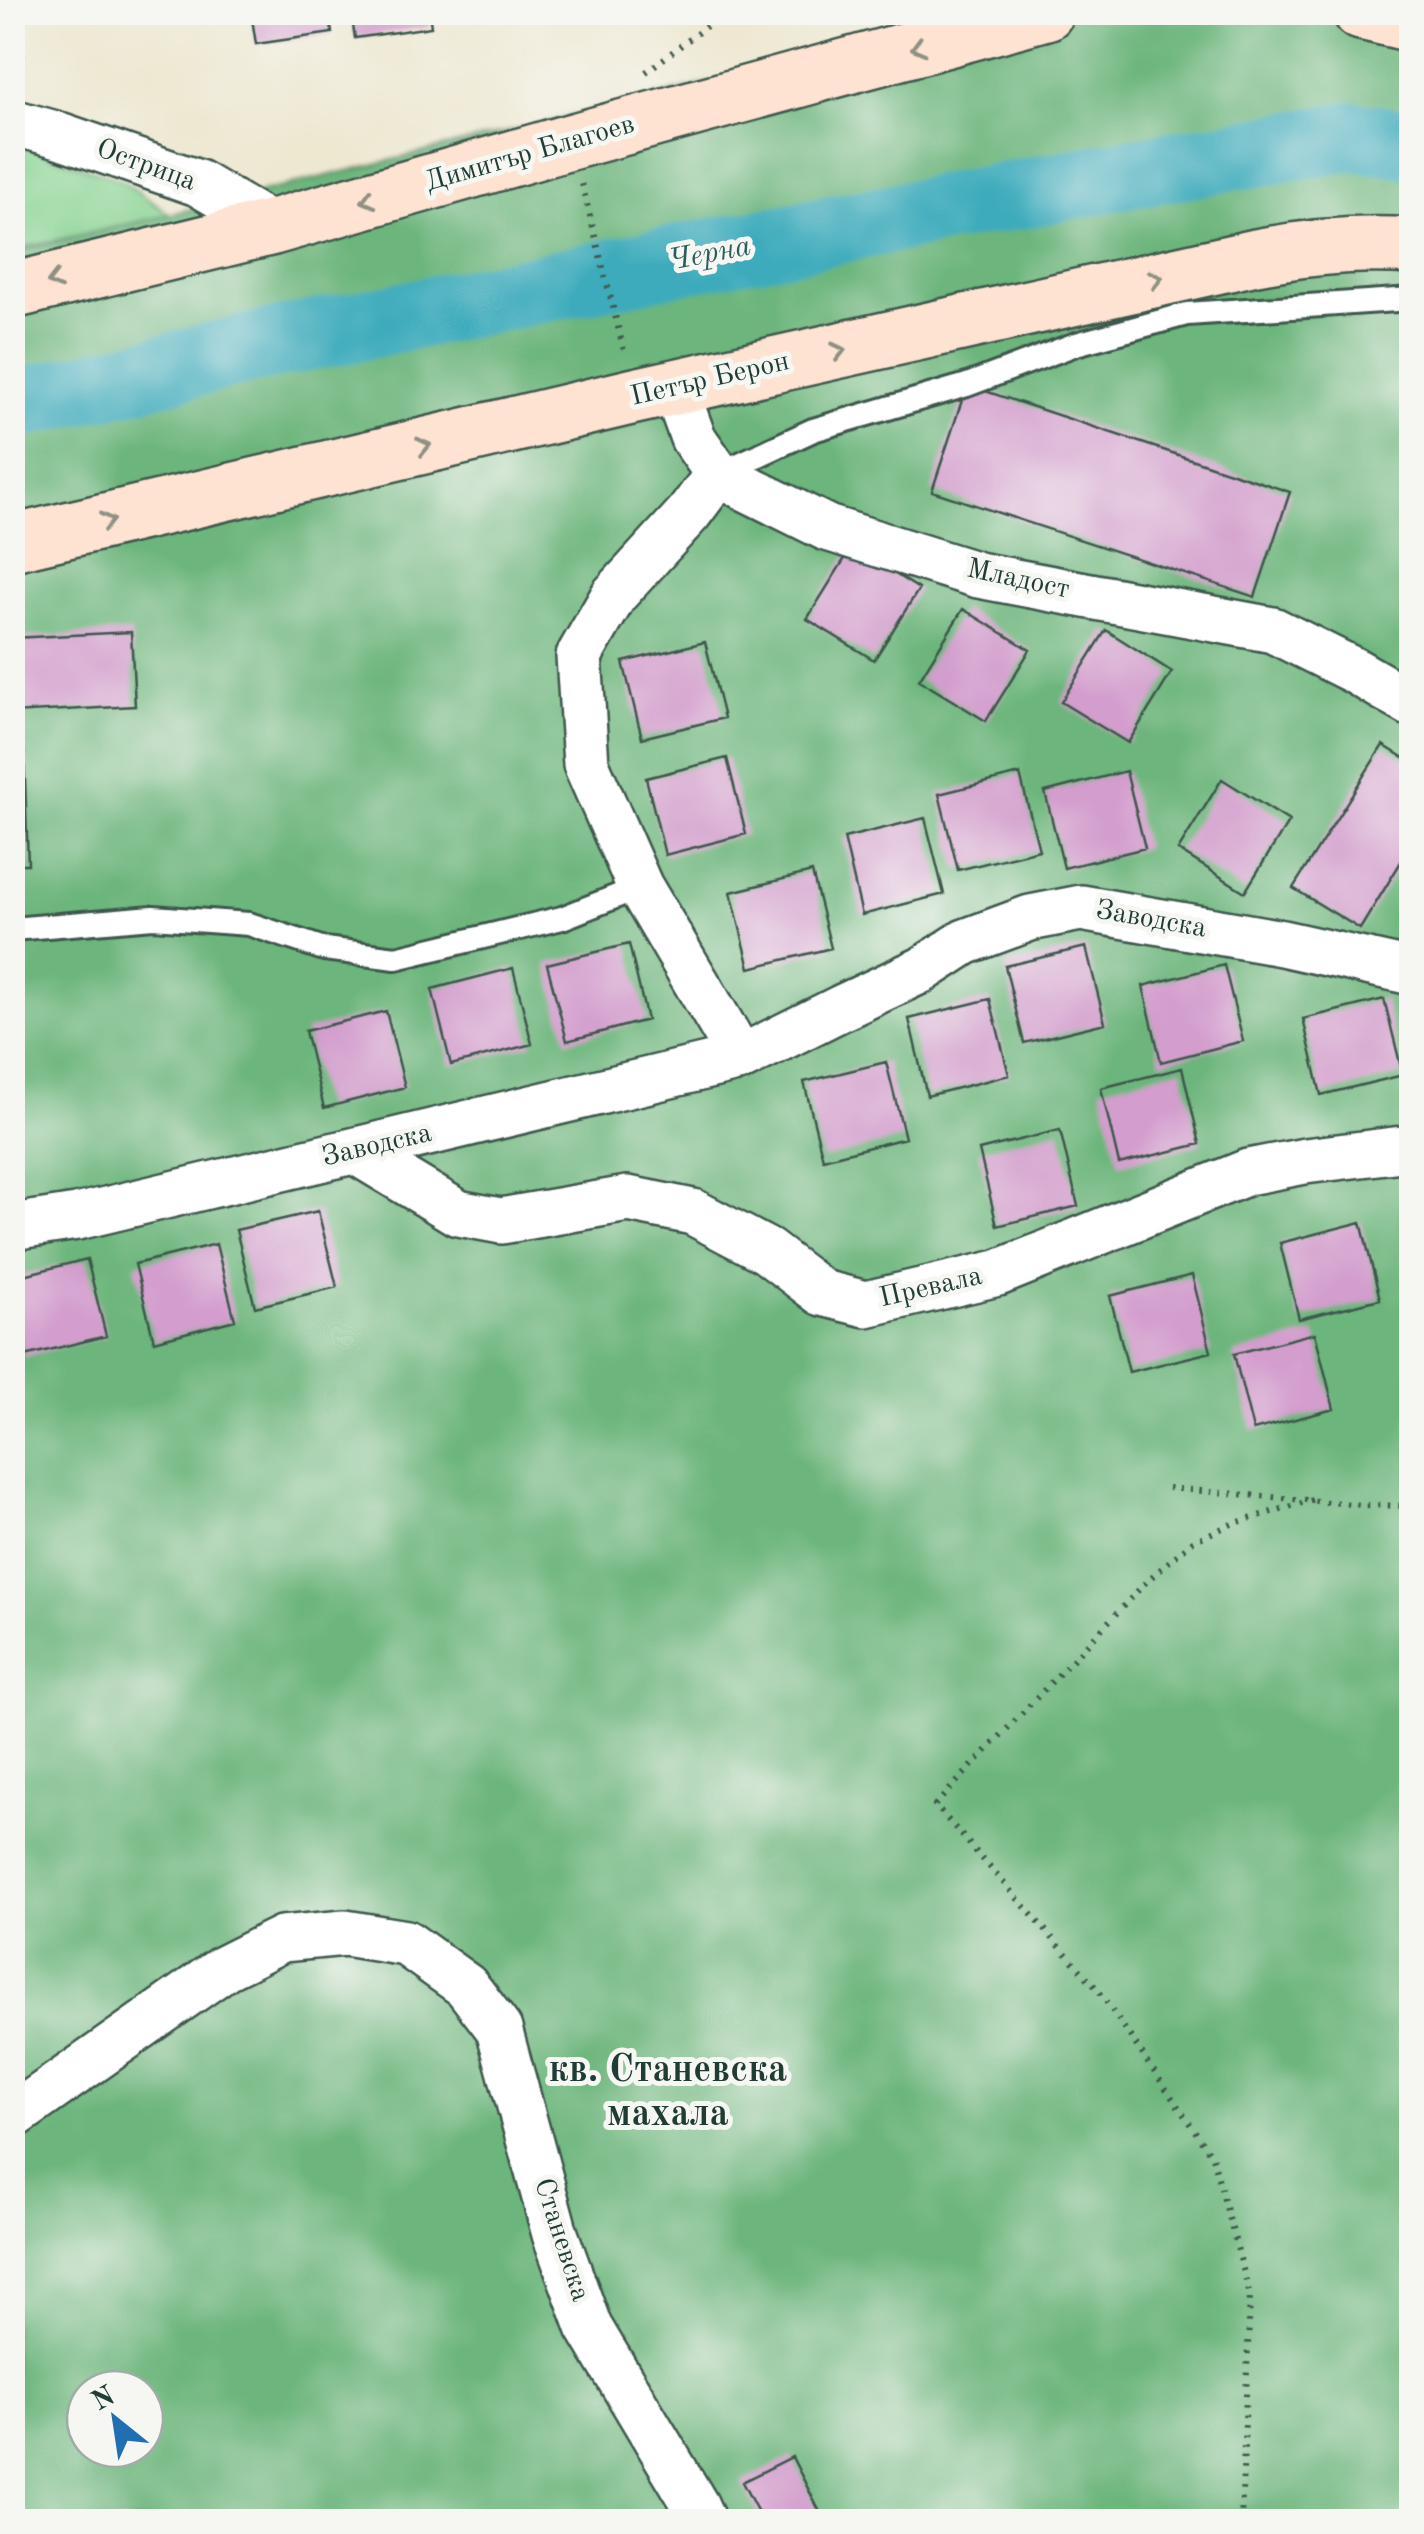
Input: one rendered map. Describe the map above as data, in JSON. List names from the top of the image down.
{
  "streets": {
    "main road": ["Димитър Благоев", "Петър Берон"],
    "street": [
      "Острица",
      "Младост",
      "Заводска",
      "Превала",
      "Станевска"
    ]
  },
  "crossings": [
    ["Димитър Благоев", "Острица"],
    ["Петър Берон", "Младост"],
    ["Заводска", "Превала"]
  ],
  "one_way": ["Димитър Благоев", "Петър Берон"],
  "districts": ["кв. Станевска махала"],
  "water": ["Черна"],
  "north": "top left"
}
